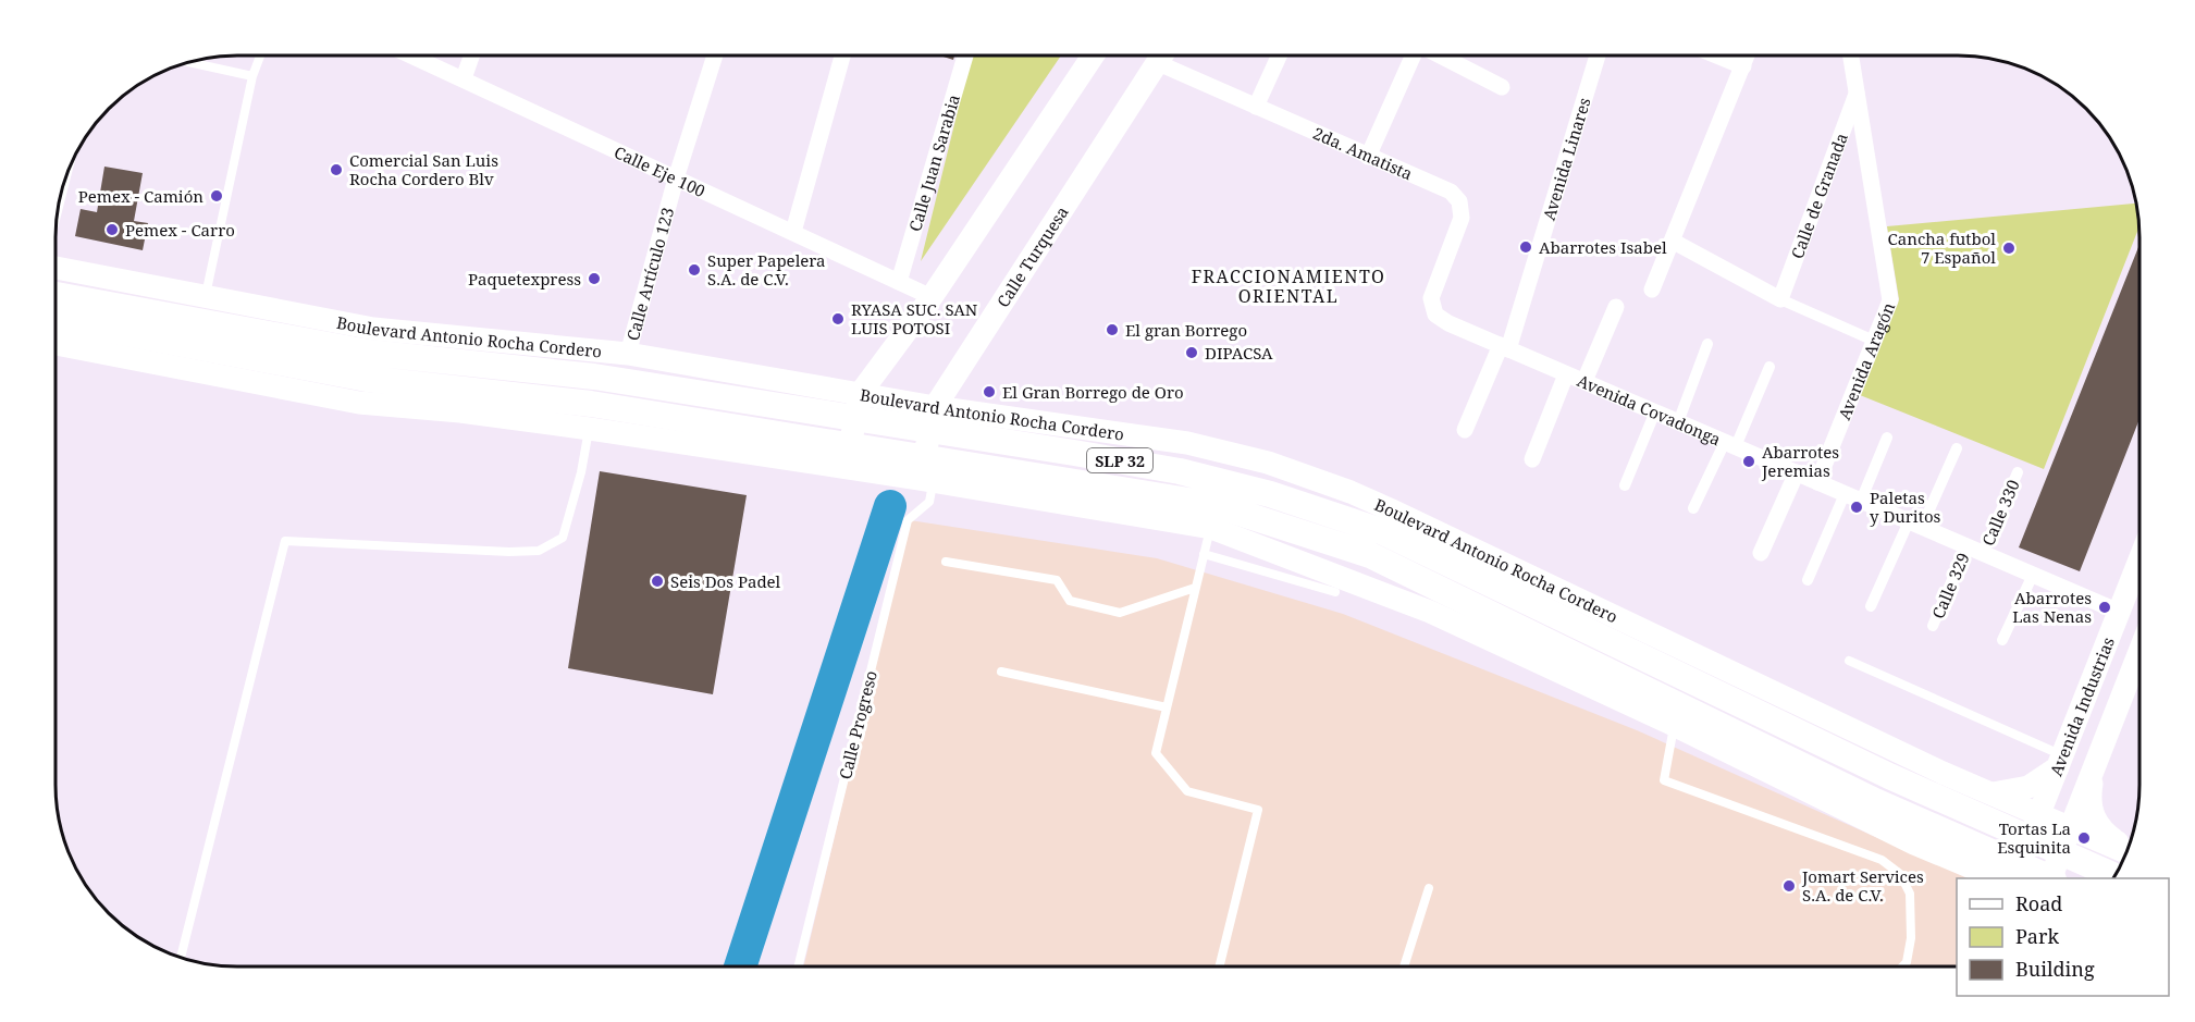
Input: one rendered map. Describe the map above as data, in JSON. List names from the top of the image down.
{
  "streets": {
    "highway": ["Boulevard Antonio Rocha Cordero", "SLP 32"],
    "main road": ["Calle Turquesa", "Avenida Industrias"],
    "street": [
      "2da. Amatista",
      "Avenida Linares",
      "Calle Juan Sarabia",
      "Calle Eje 100",
      "Calle de Granada",
      "Calle Artículo 123",
      "Avenida Aragón",
      "Avenida Covadonga",
      "Calle 330",
      "Calle 329"
    ],
    "lane": ["Calle Progreso"]
  },
  "crossings": [
    ["2da. Amatista", "Avenida Covadonga"],
    ["Avenida Linares", "Avenida Covadonga"],
    ["Calle Juan Sarabia", "Calle Eje 100"],
    ["Calle Eje 100", "Calle Artículo 123"],
    ["Calle de Granada", "Avenida Aragón"],
    ["Calle Turquesa", "Boulevard Antonio Rocha Cordero"],
    ["Calle Turquesa", "Calle Progreso"],
    ["Calle Artículo 123", "Boulevard Antonio Rocha Cordero"],
    ["Boulevard Antonio Rocha Cordero", "Avenida Industrias"],
    ["Avenida Aragón", "Avenida Covadonga"],
    ["Avenida Covadonga", "Calle 330"],
    ["Avenida Covadonga", "Calle 329"],
    ["Avenida Covadonga", "Avenida Industrias"]
  ],
  "districts": ["FRACCIONAMIENTO ORIENTAL"],
  "places": [
    "Comercial San Luis Rocha Cordero Blv",
    "Pemex - Camión",
    "Pemex - Carro",
    "Abarrotes Isabel",
    "Cancha futbol 7 Español",
    "Super Papelera S.A. de C.V.",
    "Paquetexpress",
    "RYASA SUC. SAN LUIS POTOSI",
    "El gran Borrego",
    "DIPACSA",
    "El Gran Borrego de Oro",
    "Abarrotes Jeremias",
    "Paletas y Duritos",
    "Seis Dos Padel",
    "Abarrotes Las Nenas",
    "Tortas La Esquinita",
    "Jomart Services S.A. de C.V."
  ],
  "legend": ["Road", "Park", "Building"]
}
